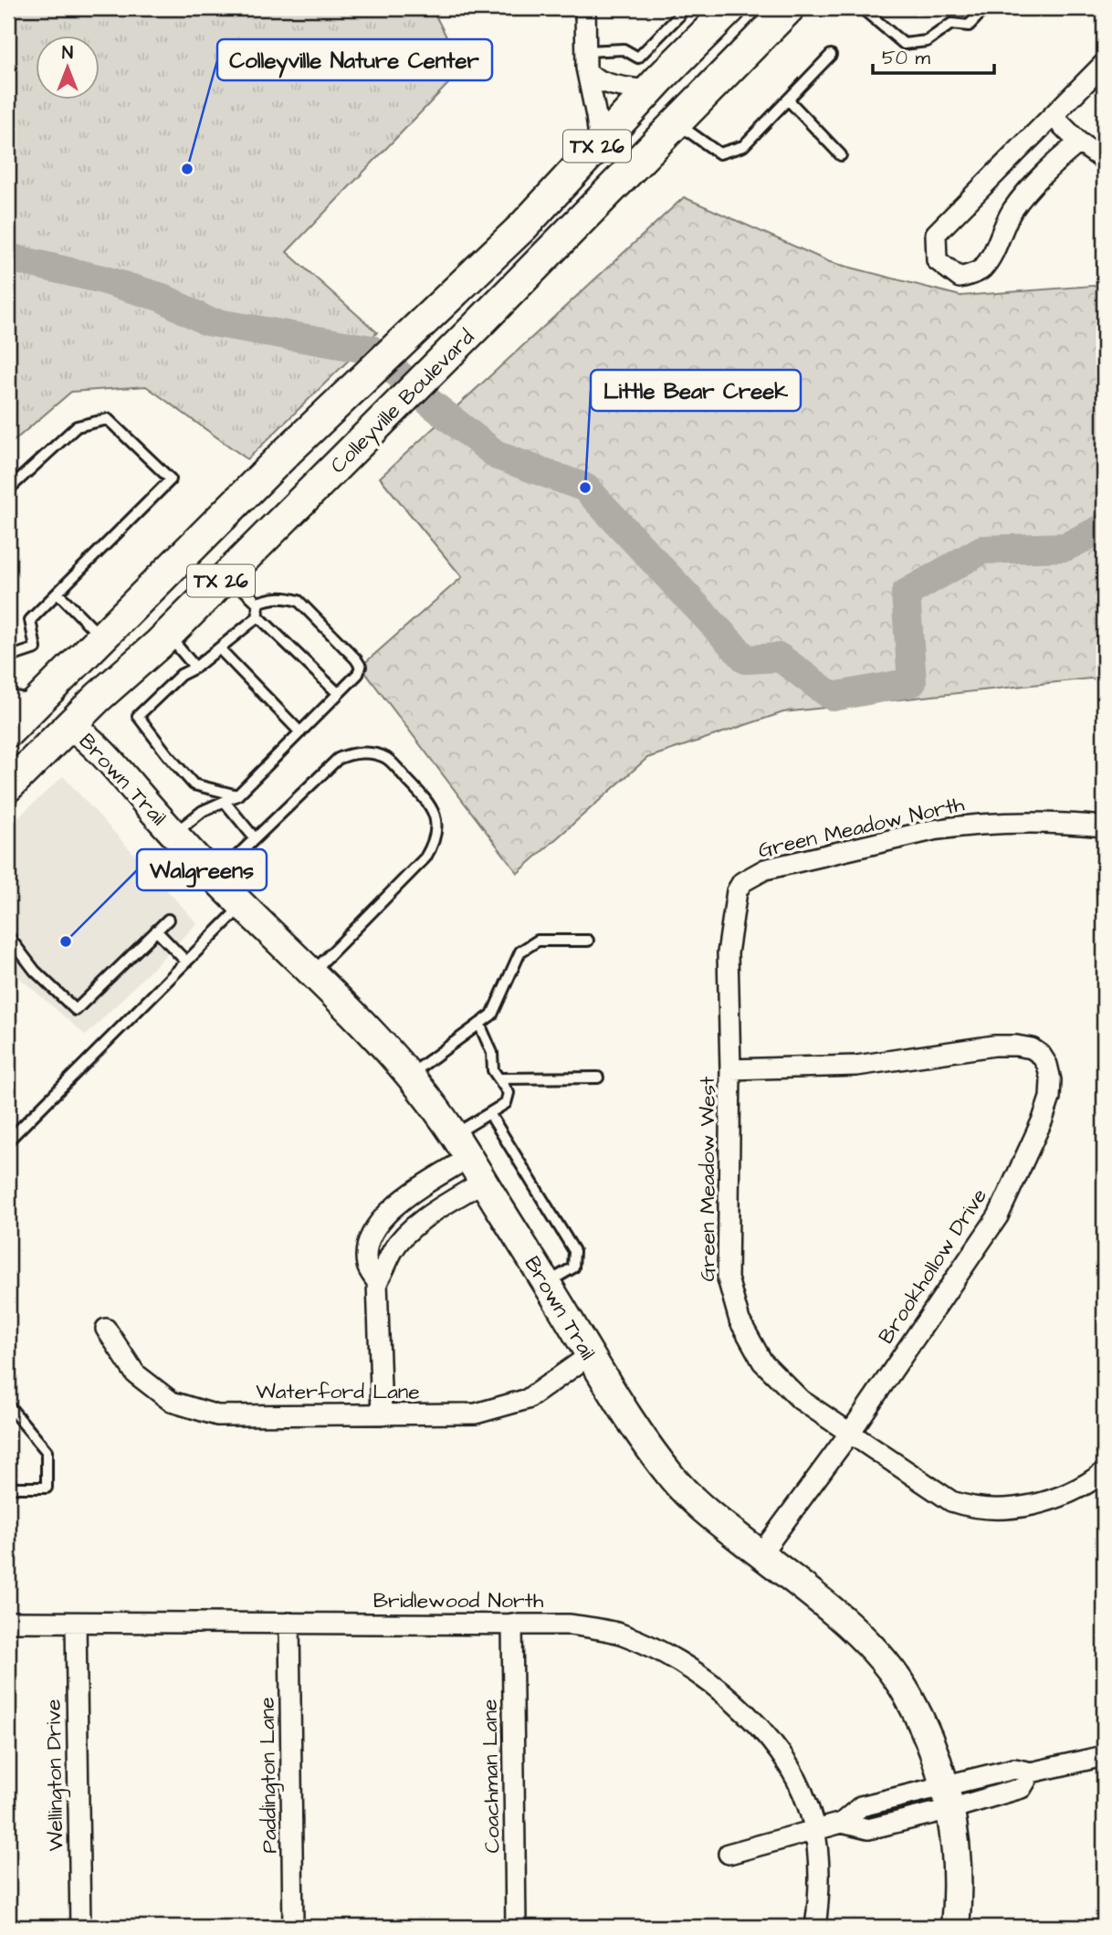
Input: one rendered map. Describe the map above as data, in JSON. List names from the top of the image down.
{
  "streets": {
    "main road": ["TX 26", "Colleyville Boulevard"],
    "street": [
      "Brown Trail",
      "Green Meadow North",
      "Green Meadow West",
      "Brookhollow Drive",
      "Waterford Lane",
      "Bridlewood North",
      "Wellington Drive",
      "Paddington Lane",
      "Coachman Lane"
    ]
  },
  "crossings": [
    ["Colleyville Boulevard", "Brown Trail"],
    ["Brown Trail", "Brookhollow Drive"],
    ["Brown Trail", "Waterford Lane"],
    ["Green Meadow North", "Green Meadow West"],
    ["Green Meadow West", "Brookhollow Drive"],
    ["Bridlewood North", "Wellington Drive"],
    ["Bridlewood North", "Paddington Lane"],
    ["Bridlewood North", "Coachman Lane"]
  ],
  "places": ["Colleyville Nature Center", "Little Bear Creek", "Walgreens"],
  "scale_bar": "50 m",
  "north": "top"
}
